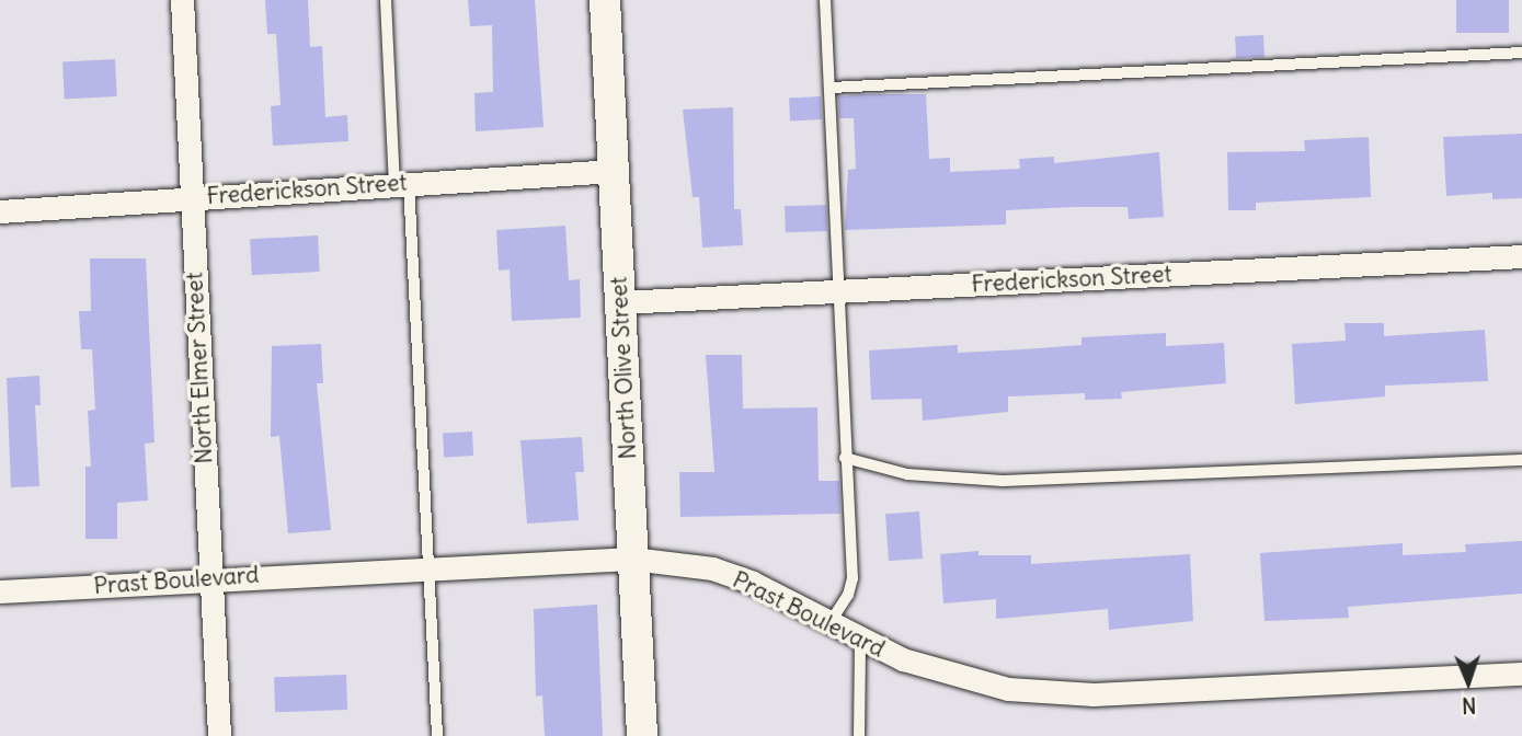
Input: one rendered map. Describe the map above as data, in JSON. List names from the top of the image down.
{
  "streets": {
    "street": [
      "Frederickson Street",
      "North Elmer Street",
      "North Olive Street",
      "Prast Boulevard"
    ]
  },
  "crossings": [
    ["Frederickson Street", "North Elmer Street"],
    ["Frederickson Street", "North Olive Street"],
    ["North Elmer Street", "Prast Boulevard"],
    ["North Olive Street", "Prast Boulevard"]
  ],
  "north": "bottom"
}
